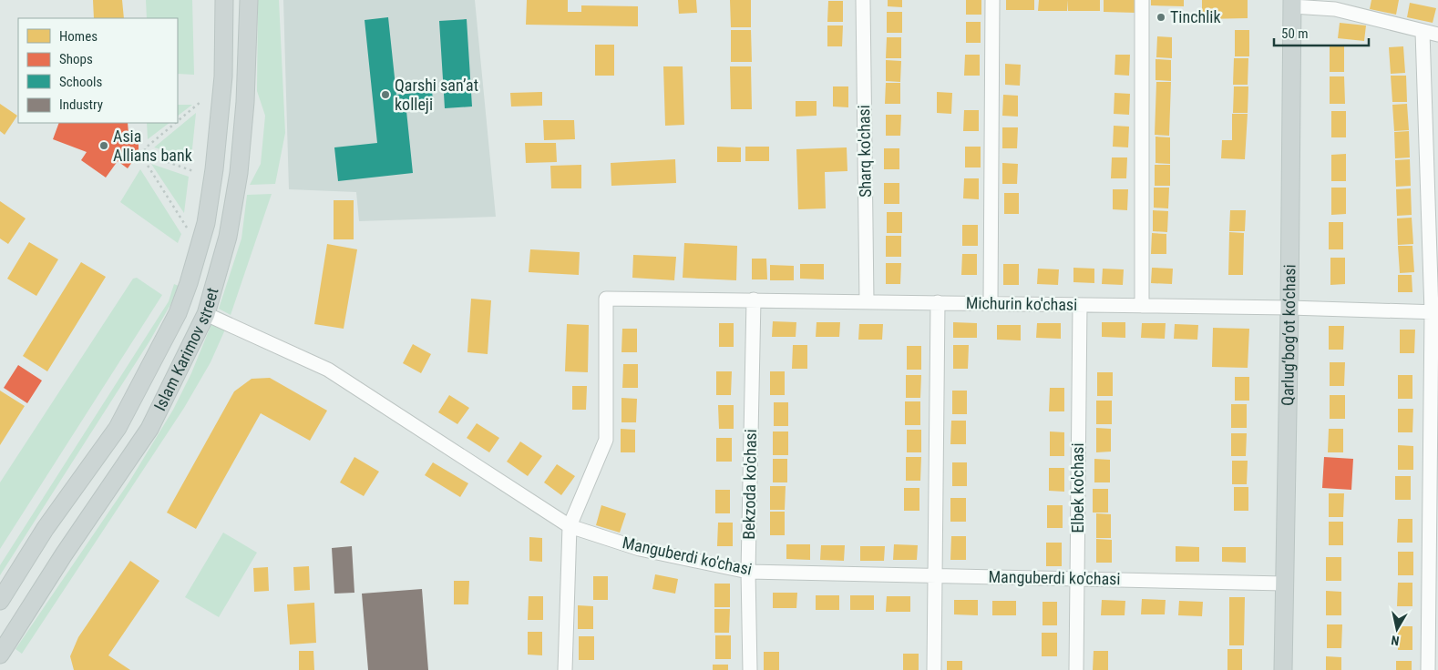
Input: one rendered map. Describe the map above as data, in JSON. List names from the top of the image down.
{
  "streets": {
    "main road": ["Qarlug‘bog‘ot ko‘chasi", "Islam Karimov street"],
    "street": [
      "Sharq ko'chasi",
      "Michurin ko'chasi",
      "Bekzoda ko'chasi",
      "Elbek ko'chasi",
      "Manguberdi ko'chasi"
    ]
  },
  "crossings": [
    ["Sharq ko'chasi", "Michurin ko'chasi"],
    ["Michurin ko'chasi", "Qarlug‘bog‘ot ko‘chasi"],
    ["Michurin ko'chasi", "Bekzoda ko'chasi"],
    ["Michurin ko'chasi", "Elbek ko'chasi"],
    ["Michurin ko'chasi", "Manguberdi ko'chasi"],
    ["Qarlug‘bog‘ot ko‘chasi", "Manguberdi ko'chasi"],
    ["Islam Karimov street", "Manguberdi ko'chasi"],
    ["Bekzoda ko'chasi", "Manguberdi ko'chasi"],
    ["Elbek ko'chasi", "Manguberdi ko'chasi"]
  ],
  "places": ["Tinchlik", "Qarshi san’at kolleji", "Asia Allians bank"],
  "legend": [
    "Homes",
    "Shops",
    "Schools",
    "Industry"
  ],
  "scale_bar": "50 m",
  "north": "bottom"
}
